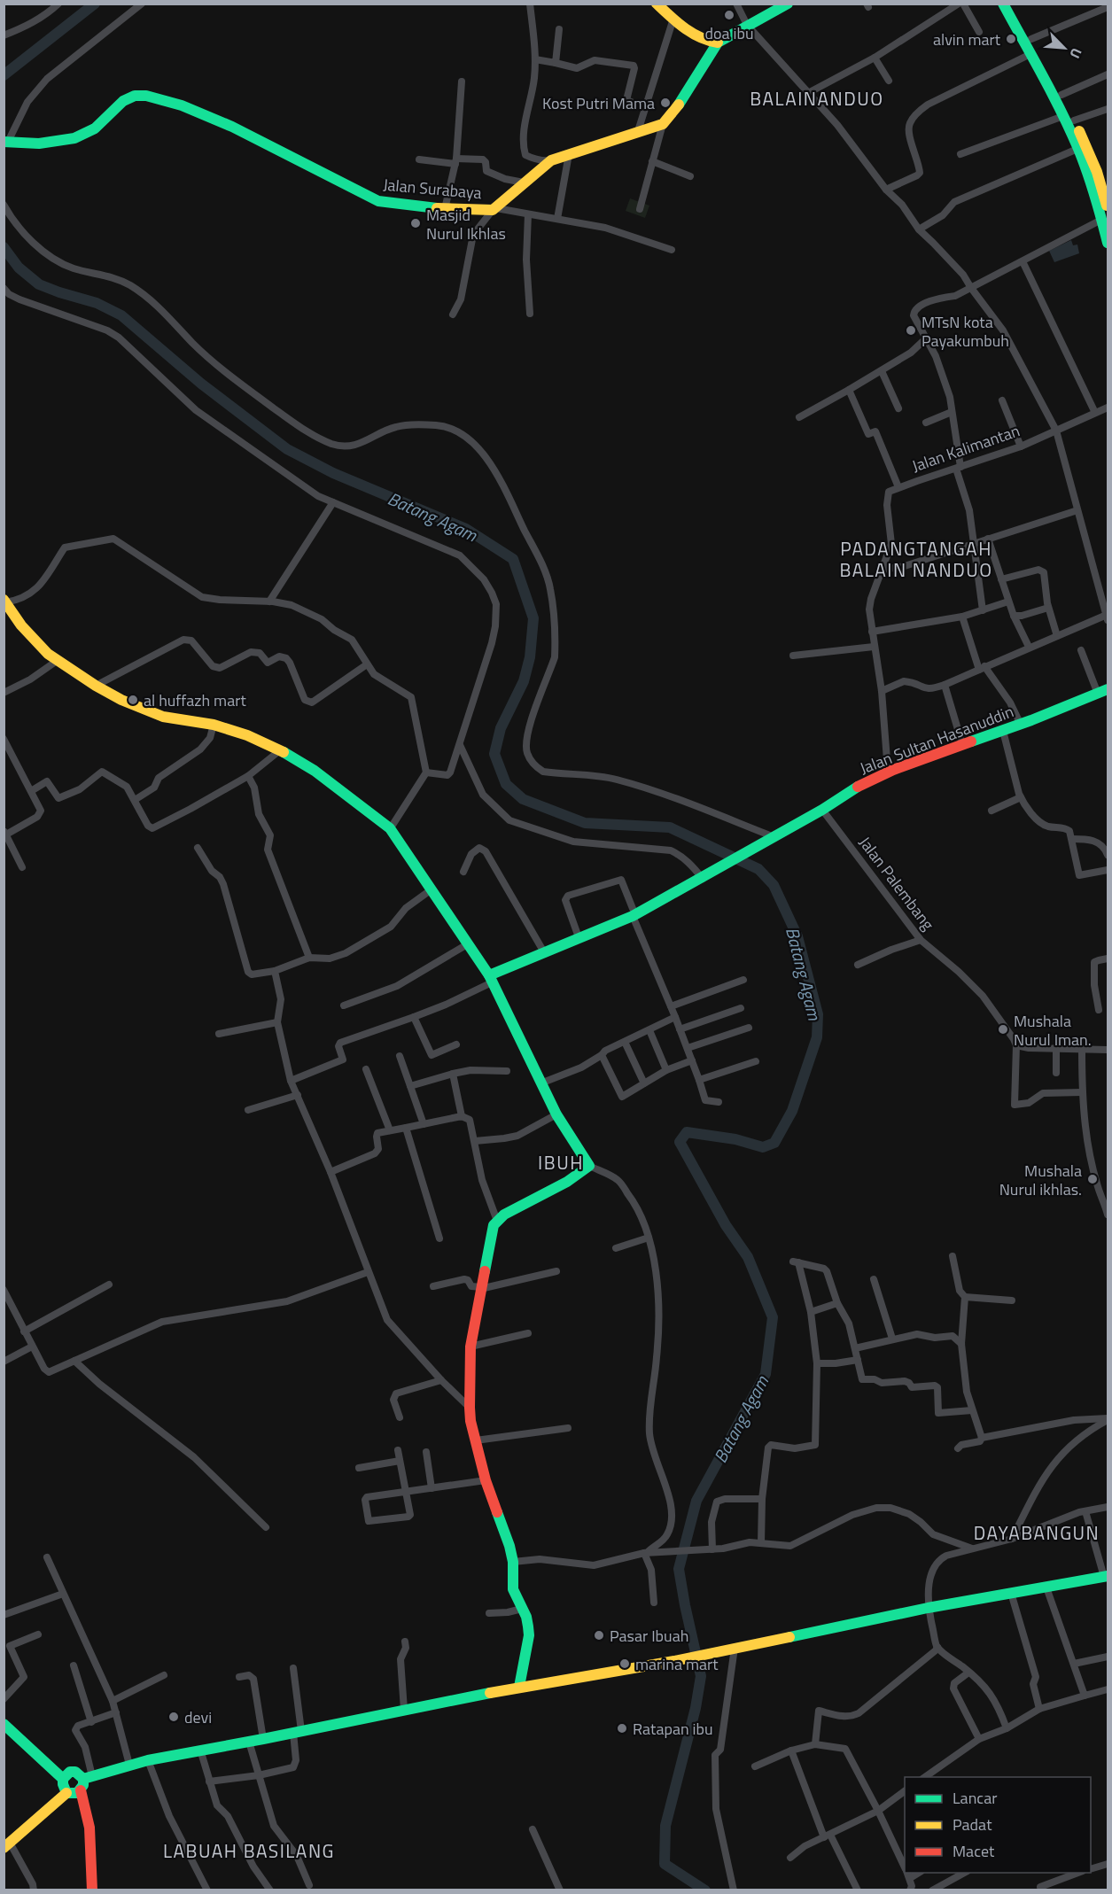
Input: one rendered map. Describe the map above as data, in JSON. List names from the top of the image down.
{
  "streets": {
    "main road": ["Jalan Surabaya", "Jalan Sultan Hasanuddin"],
    "street": ["Jalan Kalimantan", "Jalan Palembang"]
  },
  "crossings": [
    ["Jalan Sultan Hasanuddin", "Jalan Palembang"]
  ],
  "districts": [
    "BALAINANDUO",
    "PADANGTANGAH BALAIN NANDUO",
    "IBUH",
    "DAYABANGUN",
    "LABUAH BASILANG"
  ],
  "water": ["Batang Agam"],
  "places": [
    "doa ibu",
    "alvin mart",
    "Kost Putri Mama",
    "Masjid Nurul Ikhlas",
    "MTsN kota Payakumbuh",
    "al huffazh mart",
    "Mushala Nurul Iman.",
    "Mushala Nurul ikhlas.",
    "Pasar Ibuah",
    "marina mart",
    "devi",
    "Ratapan ibu"
  ],
  "legend": ["Lancar", "Padat", "Macet"],
  "north": "bottom right"
}
